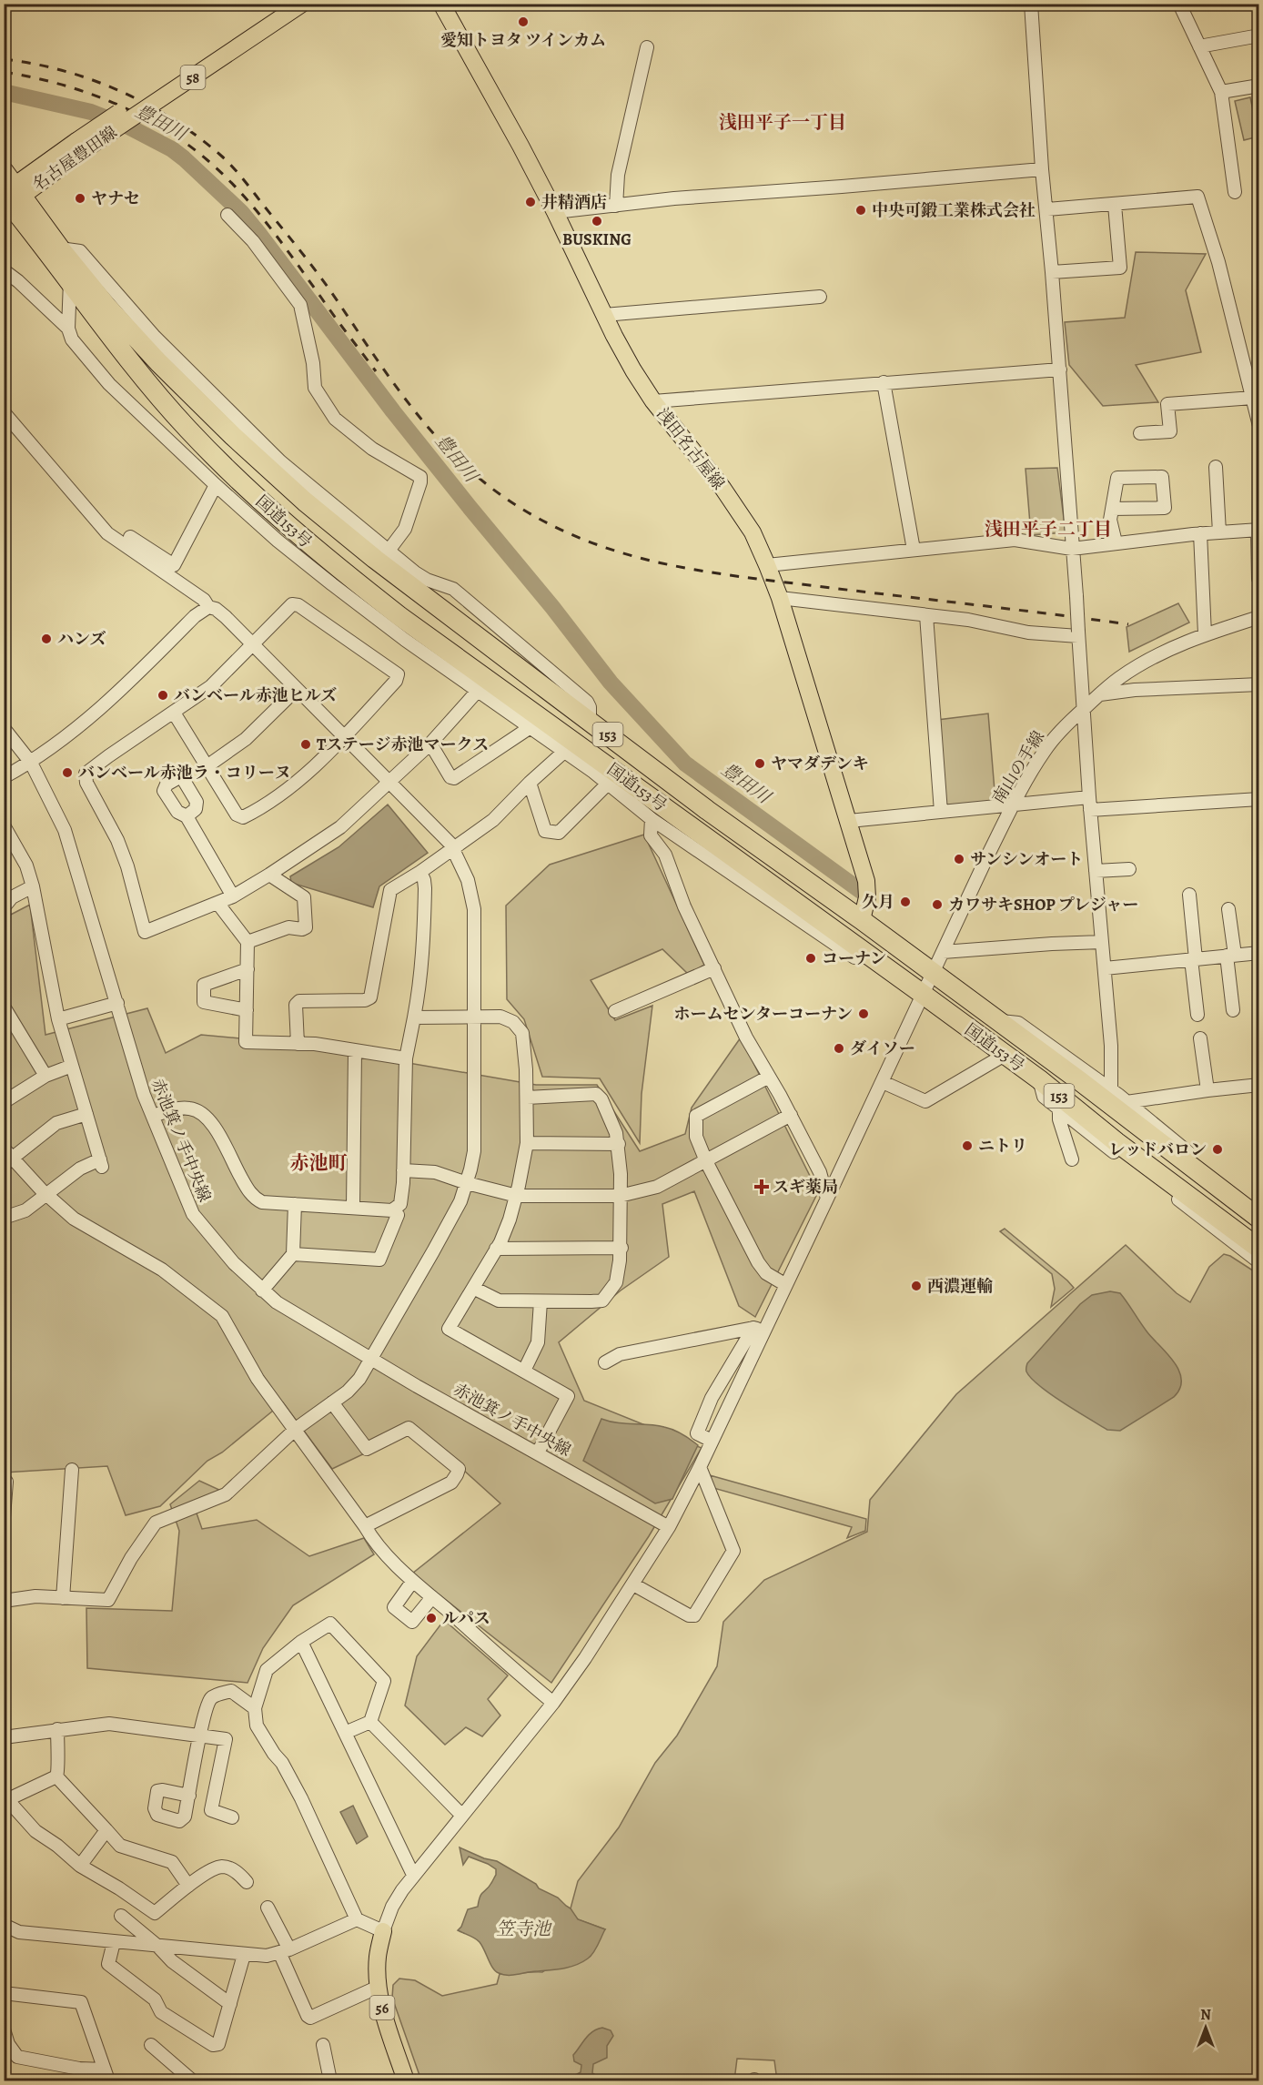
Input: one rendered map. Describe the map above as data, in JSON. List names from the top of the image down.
{
  "streets": {
    "highway": ["国道153号", "153"],
    "main road": [
      "58",
      "名古屋豊田線",
      "浅田名古屋線",
      "56"
    ],
    "street": ["南山の手線", "赤池箕ノ手中央線"]
  },
  "crossings": [
    ["名古屋豊田線", "国道153号"],
    ["浅田名古屋線", "国道153号"],
    ["国道153号", "153"],
    ["国道153号", "南山の手線"]
  ],
  "districts": ["浅田平子一丁目", "浅田平子二丁目", "赤池町"],
  "water": ["豊田川", "笠寺池"],
  "places": {
    "other": [
      "愛知トヨタ ツインカム",
      "ヤナセ",
      "井精酒店",
      "中央可鍛工業株式会社",
      "BUSKING",
      "ハンズ",
      "バンベール赤池ヒルズ",
      "Tステージ赤池マークス",
      "ヤマダデンキ",
      "バンベール赤池ラ・コリーヌ",
      "サンシンオート",
      "久月",
      "カワサキSHOP プレジャー",
      "コーナン",
      "ホームセンターコーナン",
      "ダイソー",
      "ニトリ",
      "レッドバロン",
      "西濃運輸",
      "ルパス"
    ],
    "health": ["スギ薬局"]
  },
  "north": "top"
}
